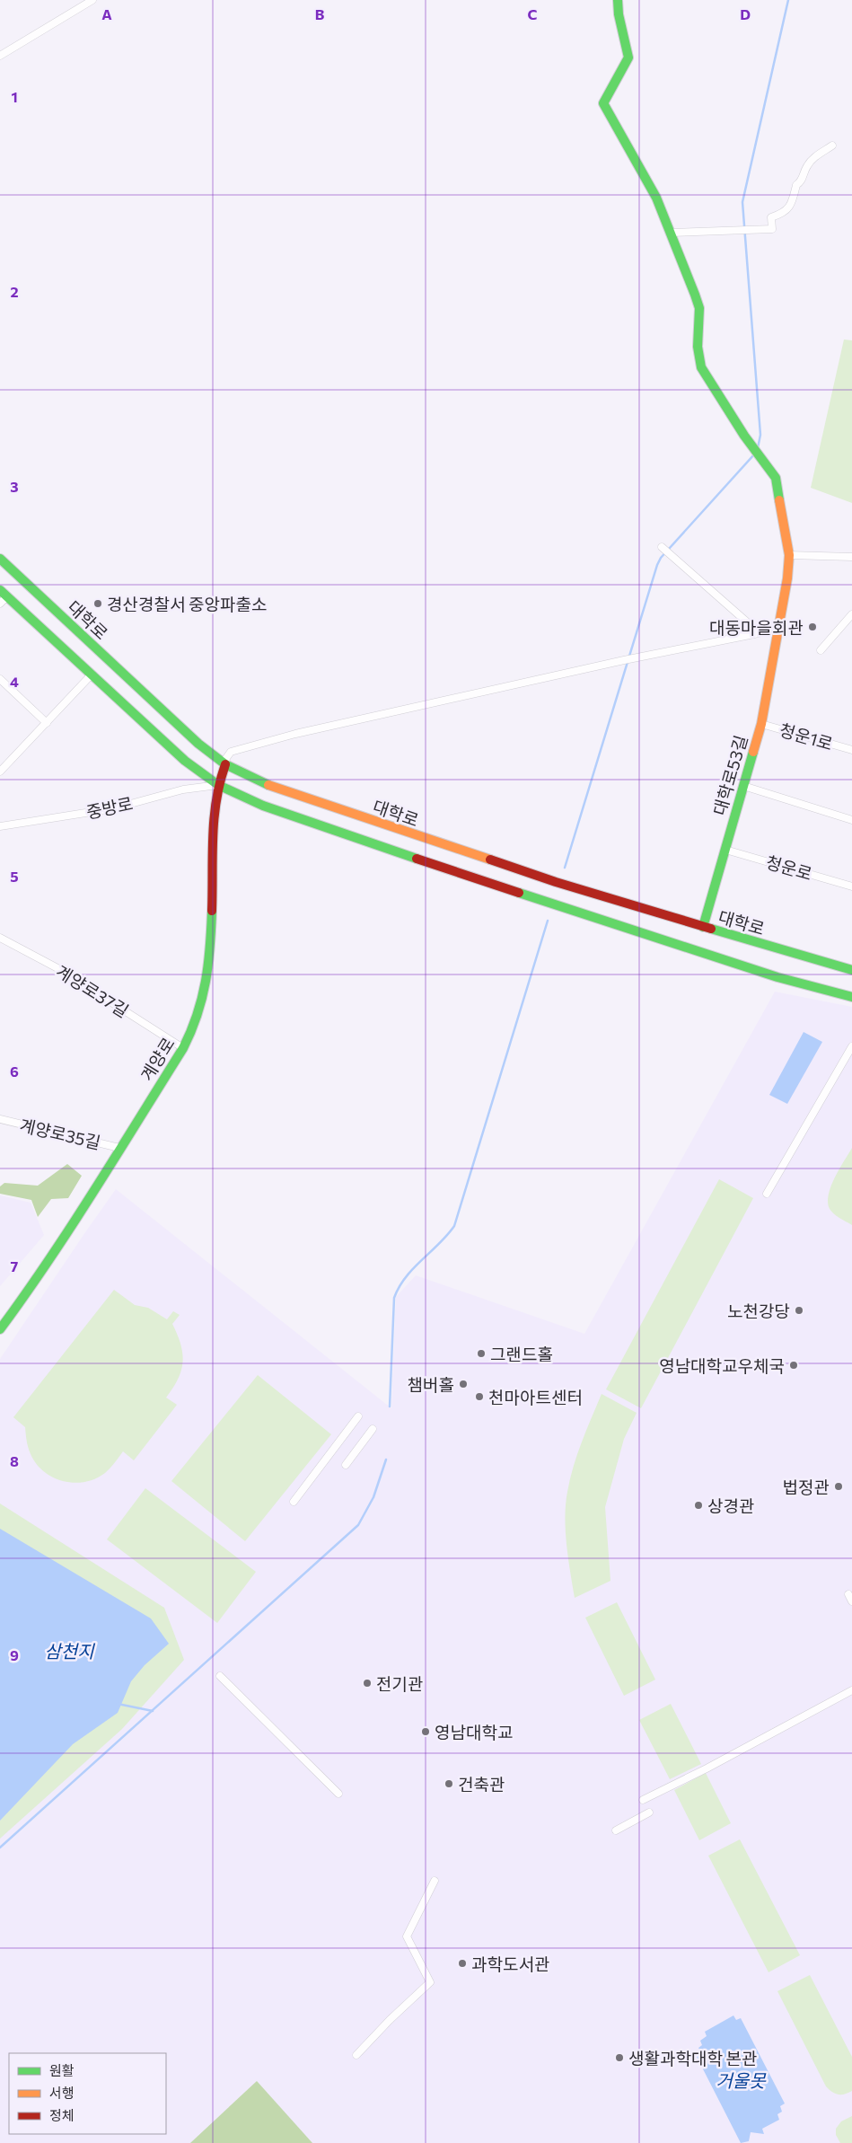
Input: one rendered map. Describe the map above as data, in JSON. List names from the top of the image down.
{
  "streets": {
    "main road": ["대학로", "대학로53길", "계양로"],
    "street": [
      "청운1로",
      "중방로",
      "청운로",
      "계양로37길",
      "계양로35길"
    ]
  },
  "crossings": [
    ["대학로", "대학로53길"],
    ["대학로", "계양로"],
    ["청운1로", "대학로53길"],
    ["대학로53길", "청운로"],
    ["중방로", "계양로"],
    ["계양로37길", "계양로"],
    ["계양로", "계양로35길"]
  ],
  "water": ["삼천지", "거울못"],
  "places": [
    "경산경찰서 중앙파출소",
    "대동마을회관",
    "노천강당",
    "그랜드홀",
    "영남대학교우체국",
    "챔버홀",
    "천마아트센터",
    "법정관",
    "상경관",
    "전기관",
    "영남대학교",
    "건축관",
    "과학도서관",
    "생활과학대학 본관"
  ],
  "legend": ["원활", "서행", "정체"],
  "grid": {
    "columns": [
      "A",
      "B",
      "C",
      "D"
    ],
    "rows": [
      "1",
      "2",
      "3",
      "4",
      "5",
      "6",
      "7",
      "8",
      "9"
    ]
  }
}
